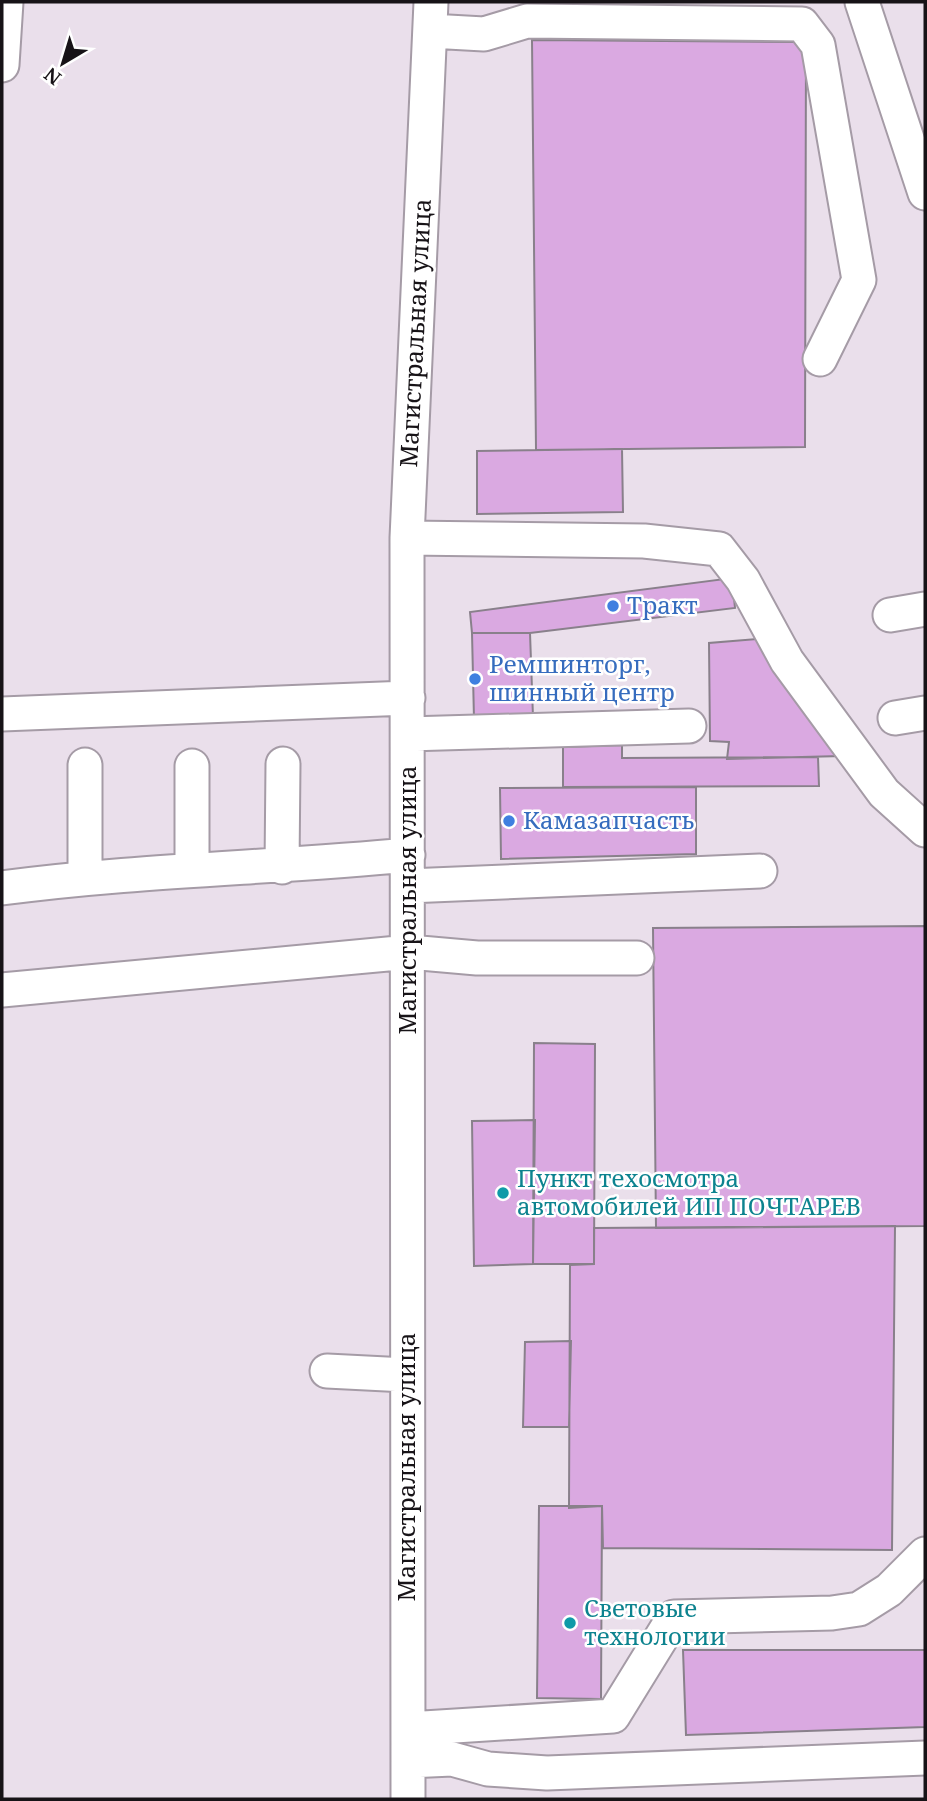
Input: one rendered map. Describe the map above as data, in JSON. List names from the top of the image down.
{
  "streets": {
    "street": ["Магистральная улица"]
  },
  "places": [
    "Тракт",
    "Ремшинторг, шинный центр",
    "Камазапчасть",
    "Пункт техосмотра автомобилей ИП ПОЧТАРЕВ",
    "Световые технологии"
  ],
  "north": "bottom left"
}
